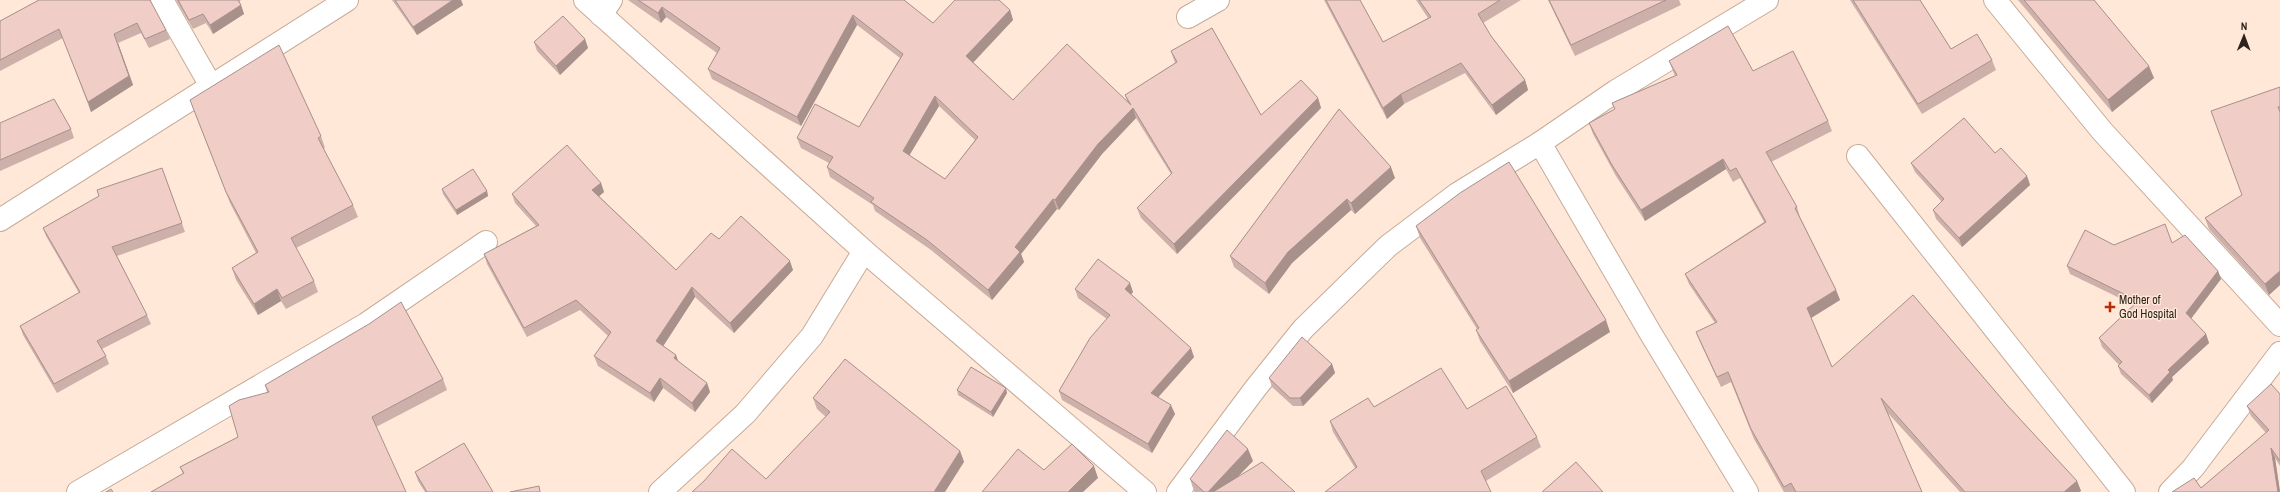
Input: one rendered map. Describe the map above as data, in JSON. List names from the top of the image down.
{
  "places": {
    "health": ["Mother of God Hospital"]
  },
  "north": "top"
}
